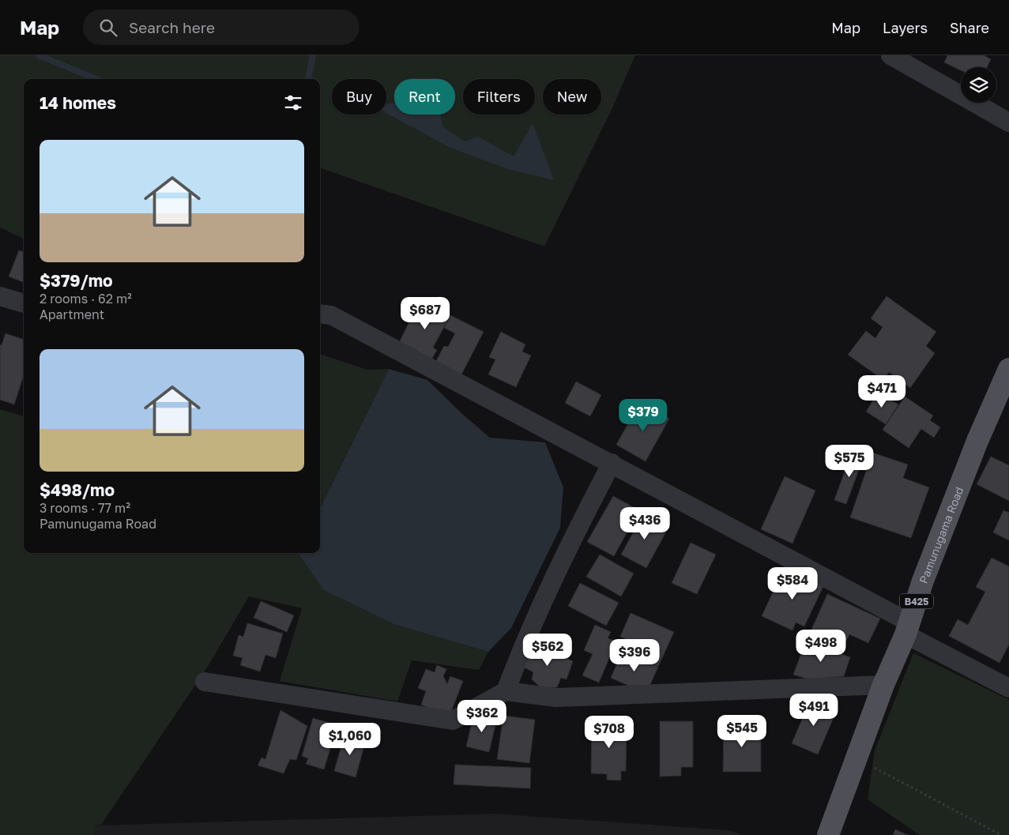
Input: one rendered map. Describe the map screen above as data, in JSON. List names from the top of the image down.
{
  "streets": {
    "main road": ["Pamunugama Road", "B425"]
  },
  "page": {
    "header": "Map",
    "search": "Search here",
    "nav": ["Map", "Layers", "Share"],
    "chip": [
      "Buy",
      "Rent",
      "Filters",
      "New"
    ],
    "heading": "14 homes",
    "list": [
      {
        "name": "$379/mo",
        "note": "2 rooms · 62 m² · Apartment"
      },
      {
        "name": "$498/mo",
        "note": "3 rooms · 77 m² · Pamunugama Road"
      }
    ],
    "price": [
      "$687",
      "$471",
      "$379",
      "$575",
      "$436",
      "$584",
      "$498",
      "$562",
      "$396",
      "$491",
      "$362",
      "$545",
      "$708",
      "$1,060"
    ]
  }
}
